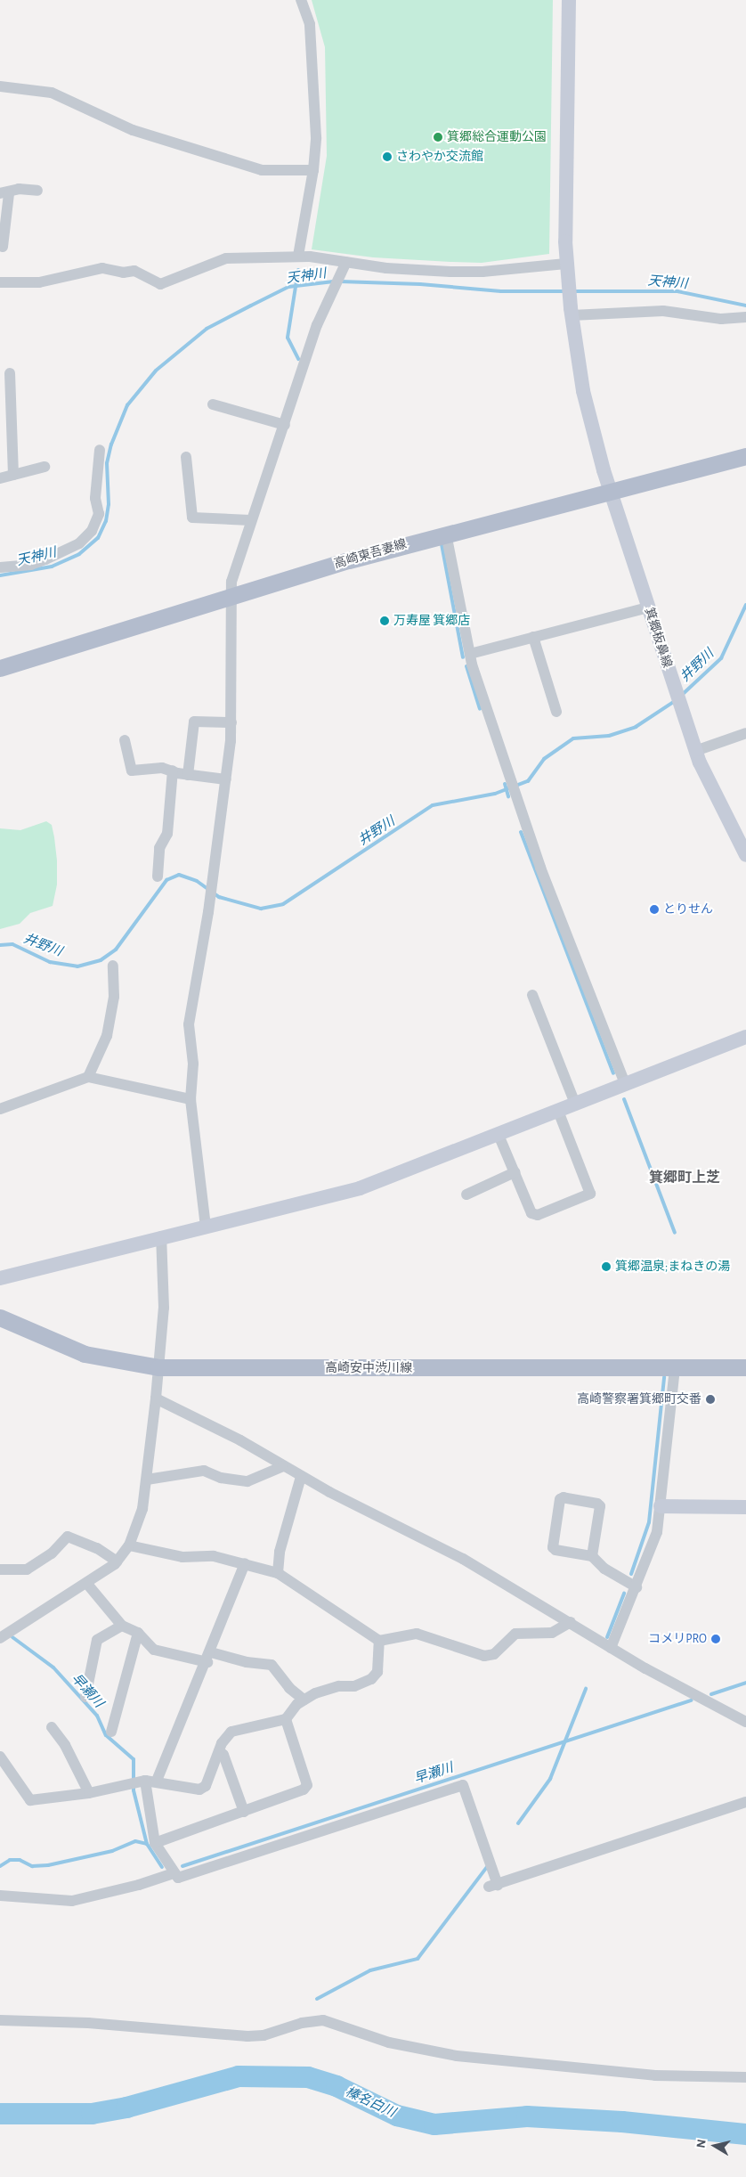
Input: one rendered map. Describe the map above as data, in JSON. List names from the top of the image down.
{
  "streets": {
    "main road": ["高崎東吾妻線", "高崎安中渋川線"],
    "street": ["箕郷板鼻線"]
  },
  "crossings": [
    ["高崎東吾妻線", "箕郷板鼻線"]
  ],
  "districts": ["箕郷町上芝"],
  "water": [
    "天神川",
    "井野川",
    "早瀬川",
    "榛名白川"
  ],
  "places": [
    "箕郷総合運動公園",
    "さわやか交流館",
    "万寿屋 箕郷店",
    "とりせん",
    "箕郷温泉;まねきの湯",
    "高崎警察署箕郷町交番",
    "コメリPRO"
  ],
  "north": "left"
}
